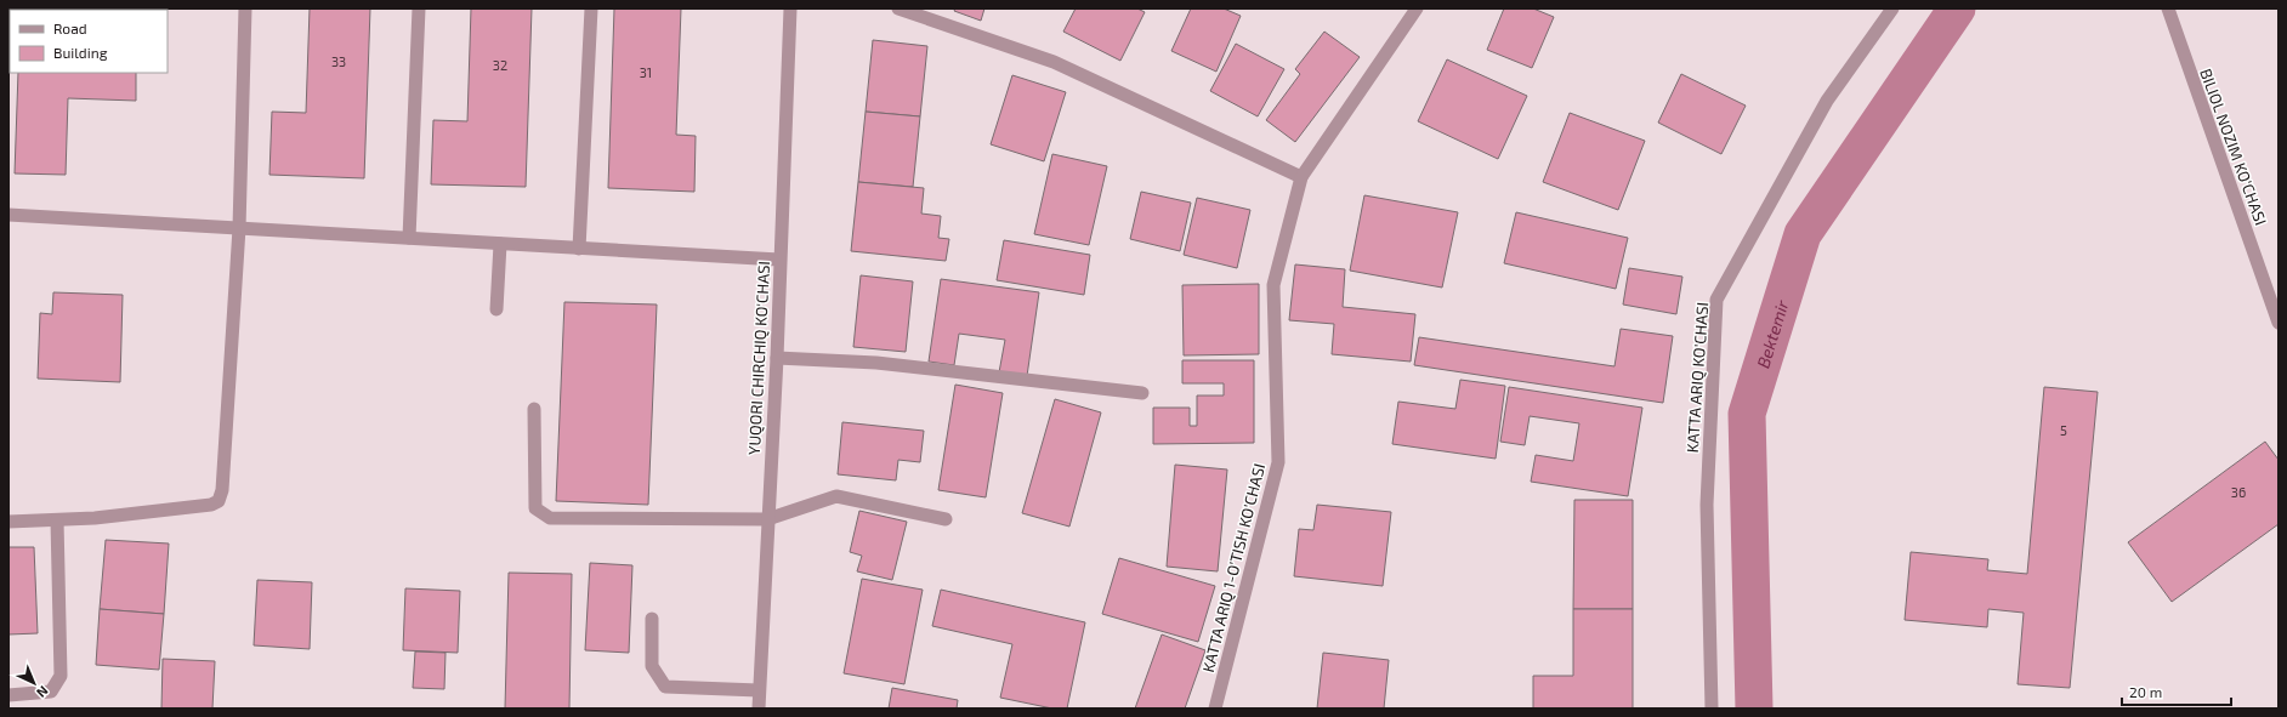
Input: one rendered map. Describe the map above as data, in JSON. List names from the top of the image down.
{
  "streets": {
    "street": [
      "BILIOL NOZIM KO'CHASI",
      "YUQORI CHIRCHIQ KO'CHASI",
      "KATTA ARIQ KO'CHASI",
      "KATTA ARIQ 1-O'TISH KO'CHASI"
    ]
  },
  "water": ["Bektemir"],
  "house_numbers": [
    "33",
    "32",
    "31",
    "5",
    "36"
  ],
  "legend": ["Road", "Building"],
  "scale_bar": "20 m",
  "north": "bottom right"
}
